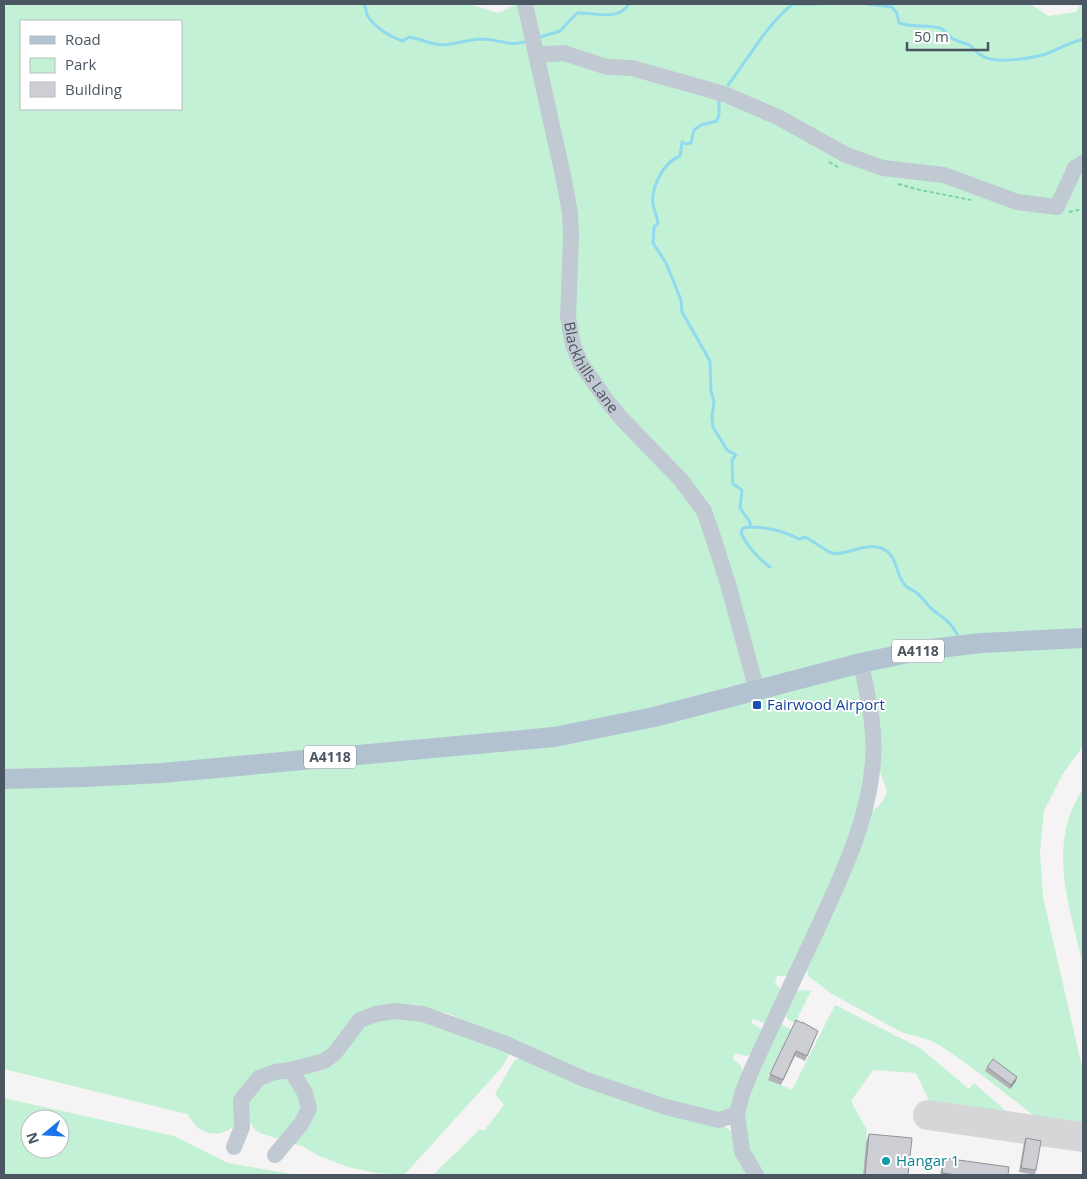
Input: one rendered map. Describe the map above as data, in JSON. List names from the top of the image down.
{
  "streets": {
    "main road": ["A4118"],
    "street": ["Blackhills Lane"]
  },
  "crossings": [
    ["Blackhills Lane", "A4118"]
  ],
  "places": {
    "transit": ["Fairwood Airport"],
    "other": ["Hangar 1"]
  },
  "legend": ["Road", "Park", "Building"],
  "scale_bar": "50 m",
  "north": "left"
}
